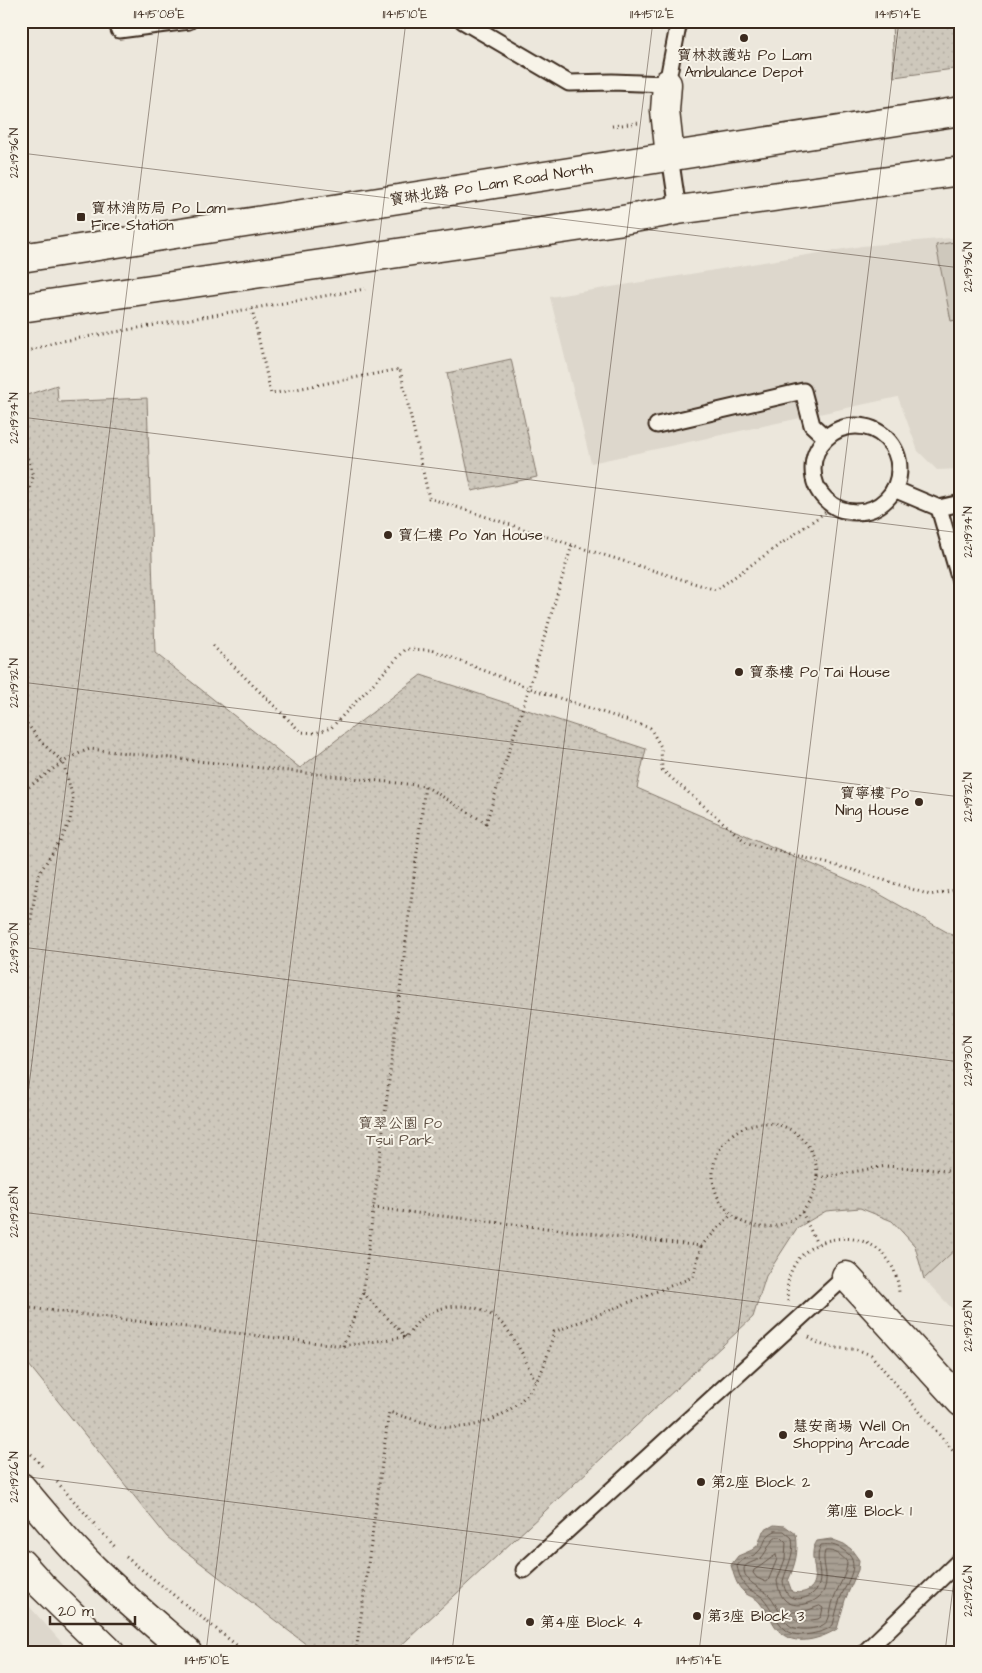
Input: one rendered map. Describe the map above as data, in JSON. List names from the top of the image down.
{
  "streets": {
    "main road": ["寶琳北路 Po Lam Road North"]
  },
  "parks": ["寶翠公園 Po Tsui Park"],
  "places": {
    "other": [
      "寶林救護站 Po Lam Ambulance Depot",
      "寶仁樓 Po Yan House",
      "寶泰樓 Po Tai House",
      "寶寧樓 Po Ning House",
      "慧安商場 Well On Shopping Arcade",
      "第2座 Block 2",
      "第1座 Block 1",
      "第3座 Block 3",
      "第4座 Block 4"
    ],
    "transit": ["寶林消防局 Po Lam Fire Station"]
  },
  "scale_bar": "20 m",
  "coordinates": [
    "114°15'08\"E",
    "114°15'10\"E",
    "114°15'12\"E",
    "114°15'14\"E",
    "22°19'36\"N",
    "22°19'34\"N",
    "22°19'32\"N",
    "22°19'30\"N",
    "22°19'28\"N",
    "22°19'26\"N"
  ]
}
